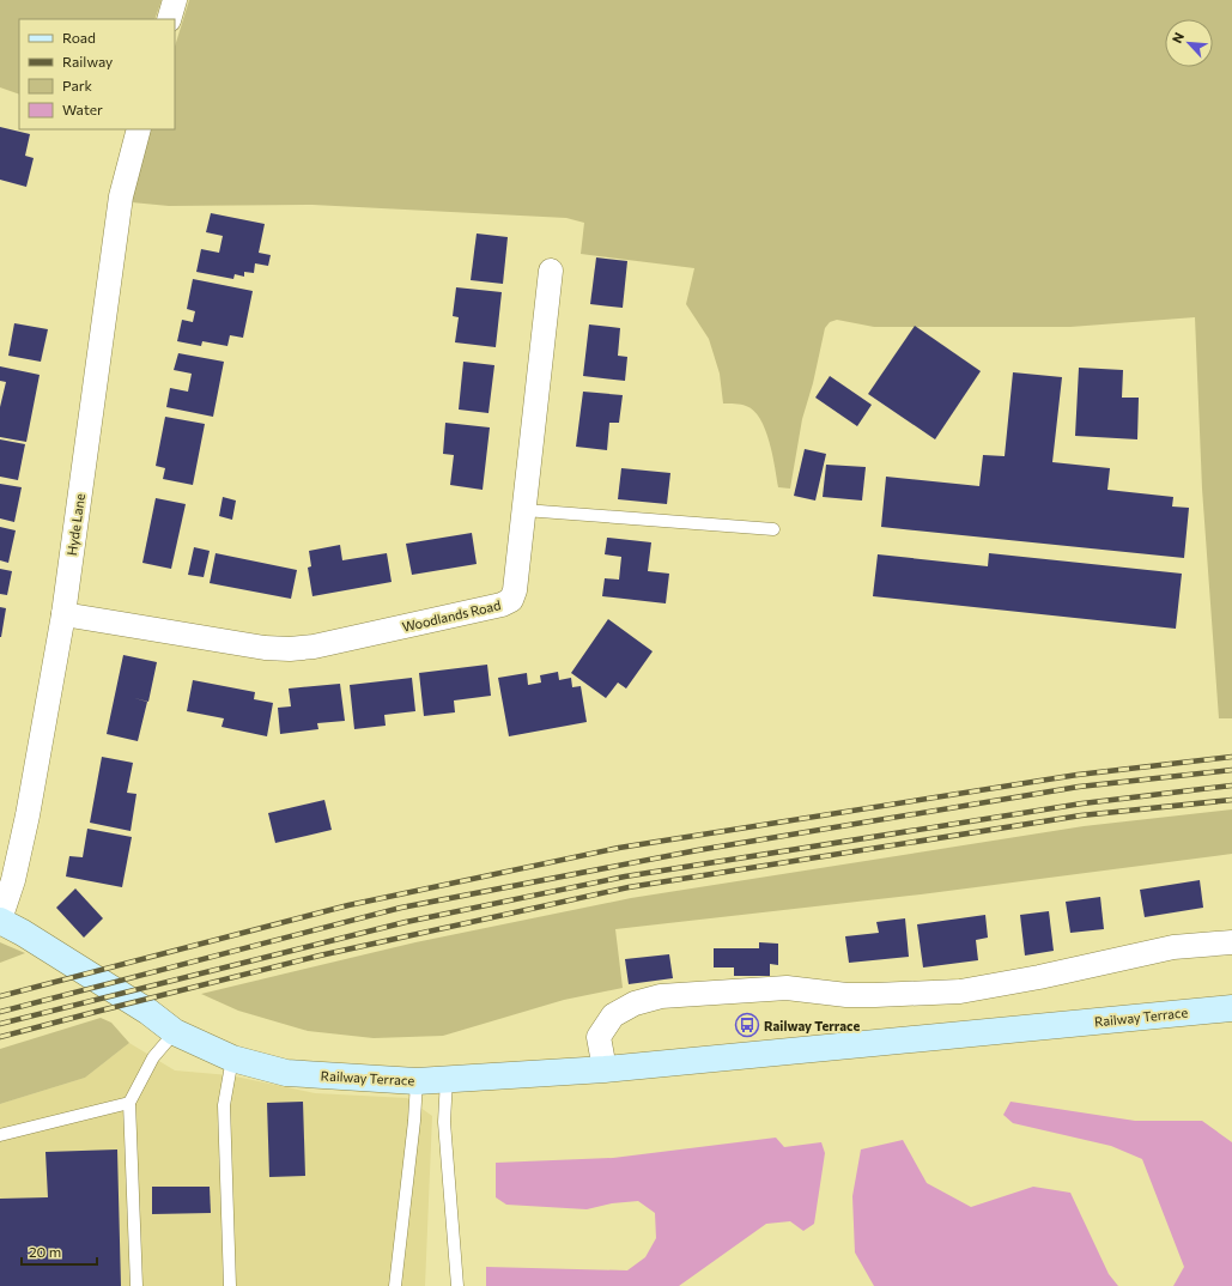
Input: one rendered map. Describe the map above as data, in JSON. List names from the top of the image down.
{
  "streets": {
    "street": ["Hyde Lane", "Woodlands Road", "Railway Terrace"]
  },
  "crossings": [
    ["Hyde Lane", "Woodlands Road"],
    ["Hyde Lane", "Railway Terrace"]
  ],
  "places": {
    "bus stop": ["Railway Terrace"]
  },
  "legend": [
    "Road",
    "Railway",
    "Park",
    "Water"
  ],
  "scale_bar": "20 m",
  "north": "top left"
}
